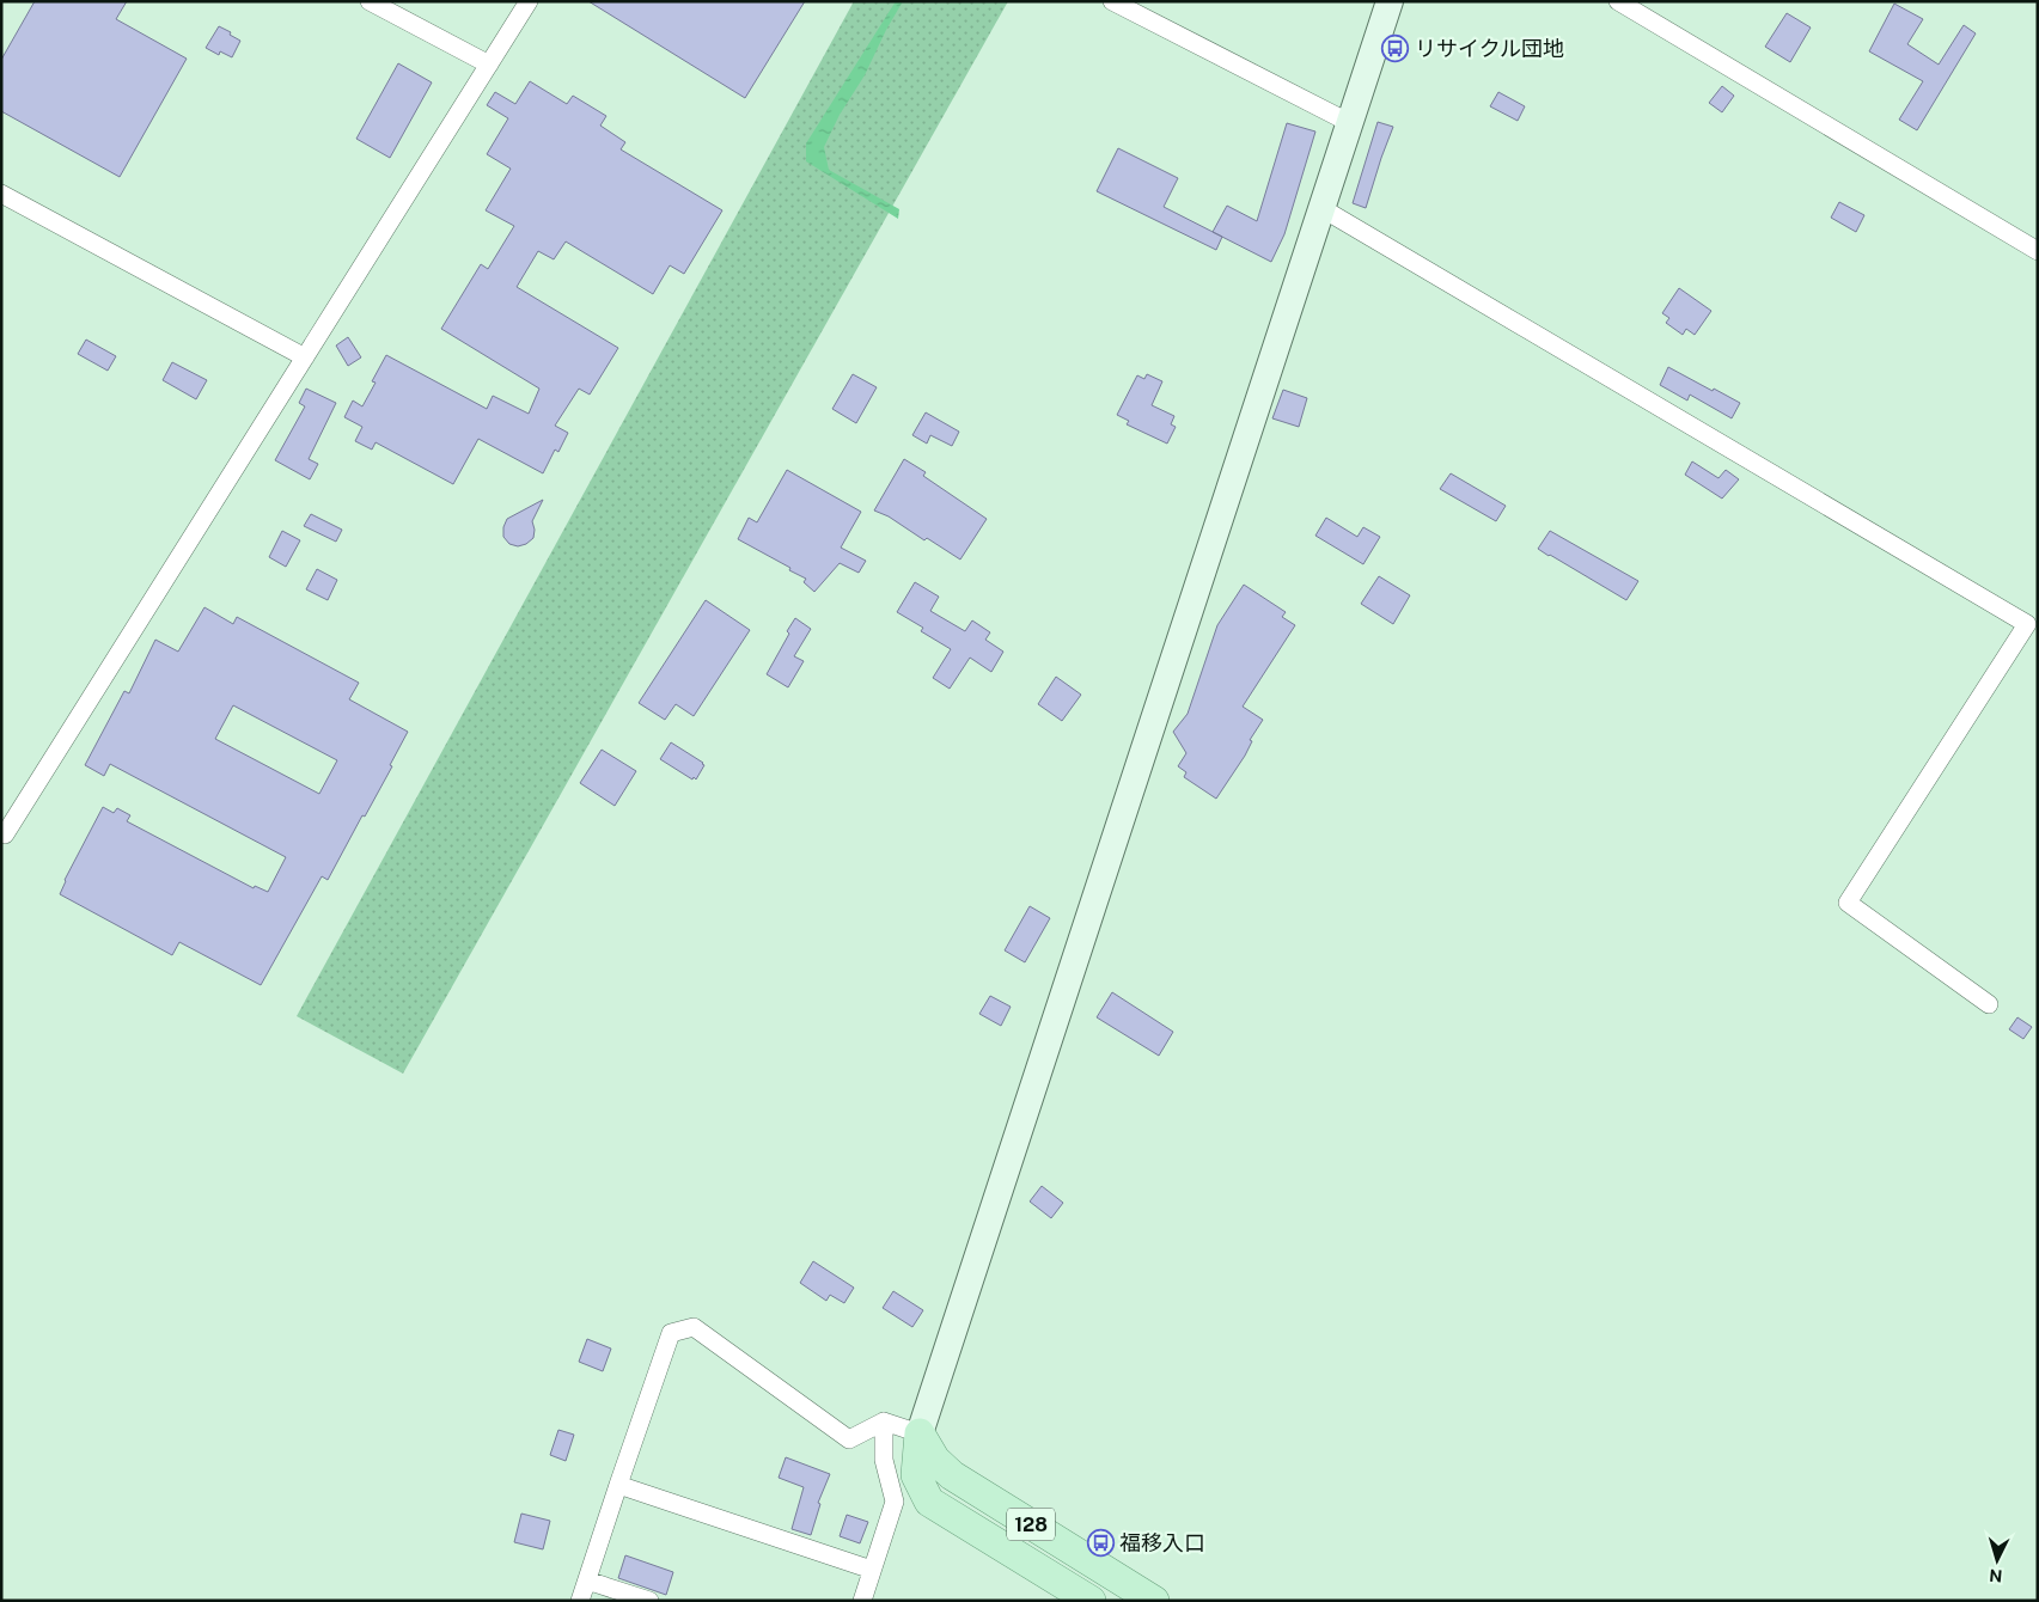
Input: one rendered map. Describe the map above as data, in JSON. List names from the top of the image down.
{
  "streets": {
    "main road": ["128"]
  },
  "places": {
    "bus stop": ["リサイクル団地", "福移入口"]
  },
  "north": "bottom"
}
